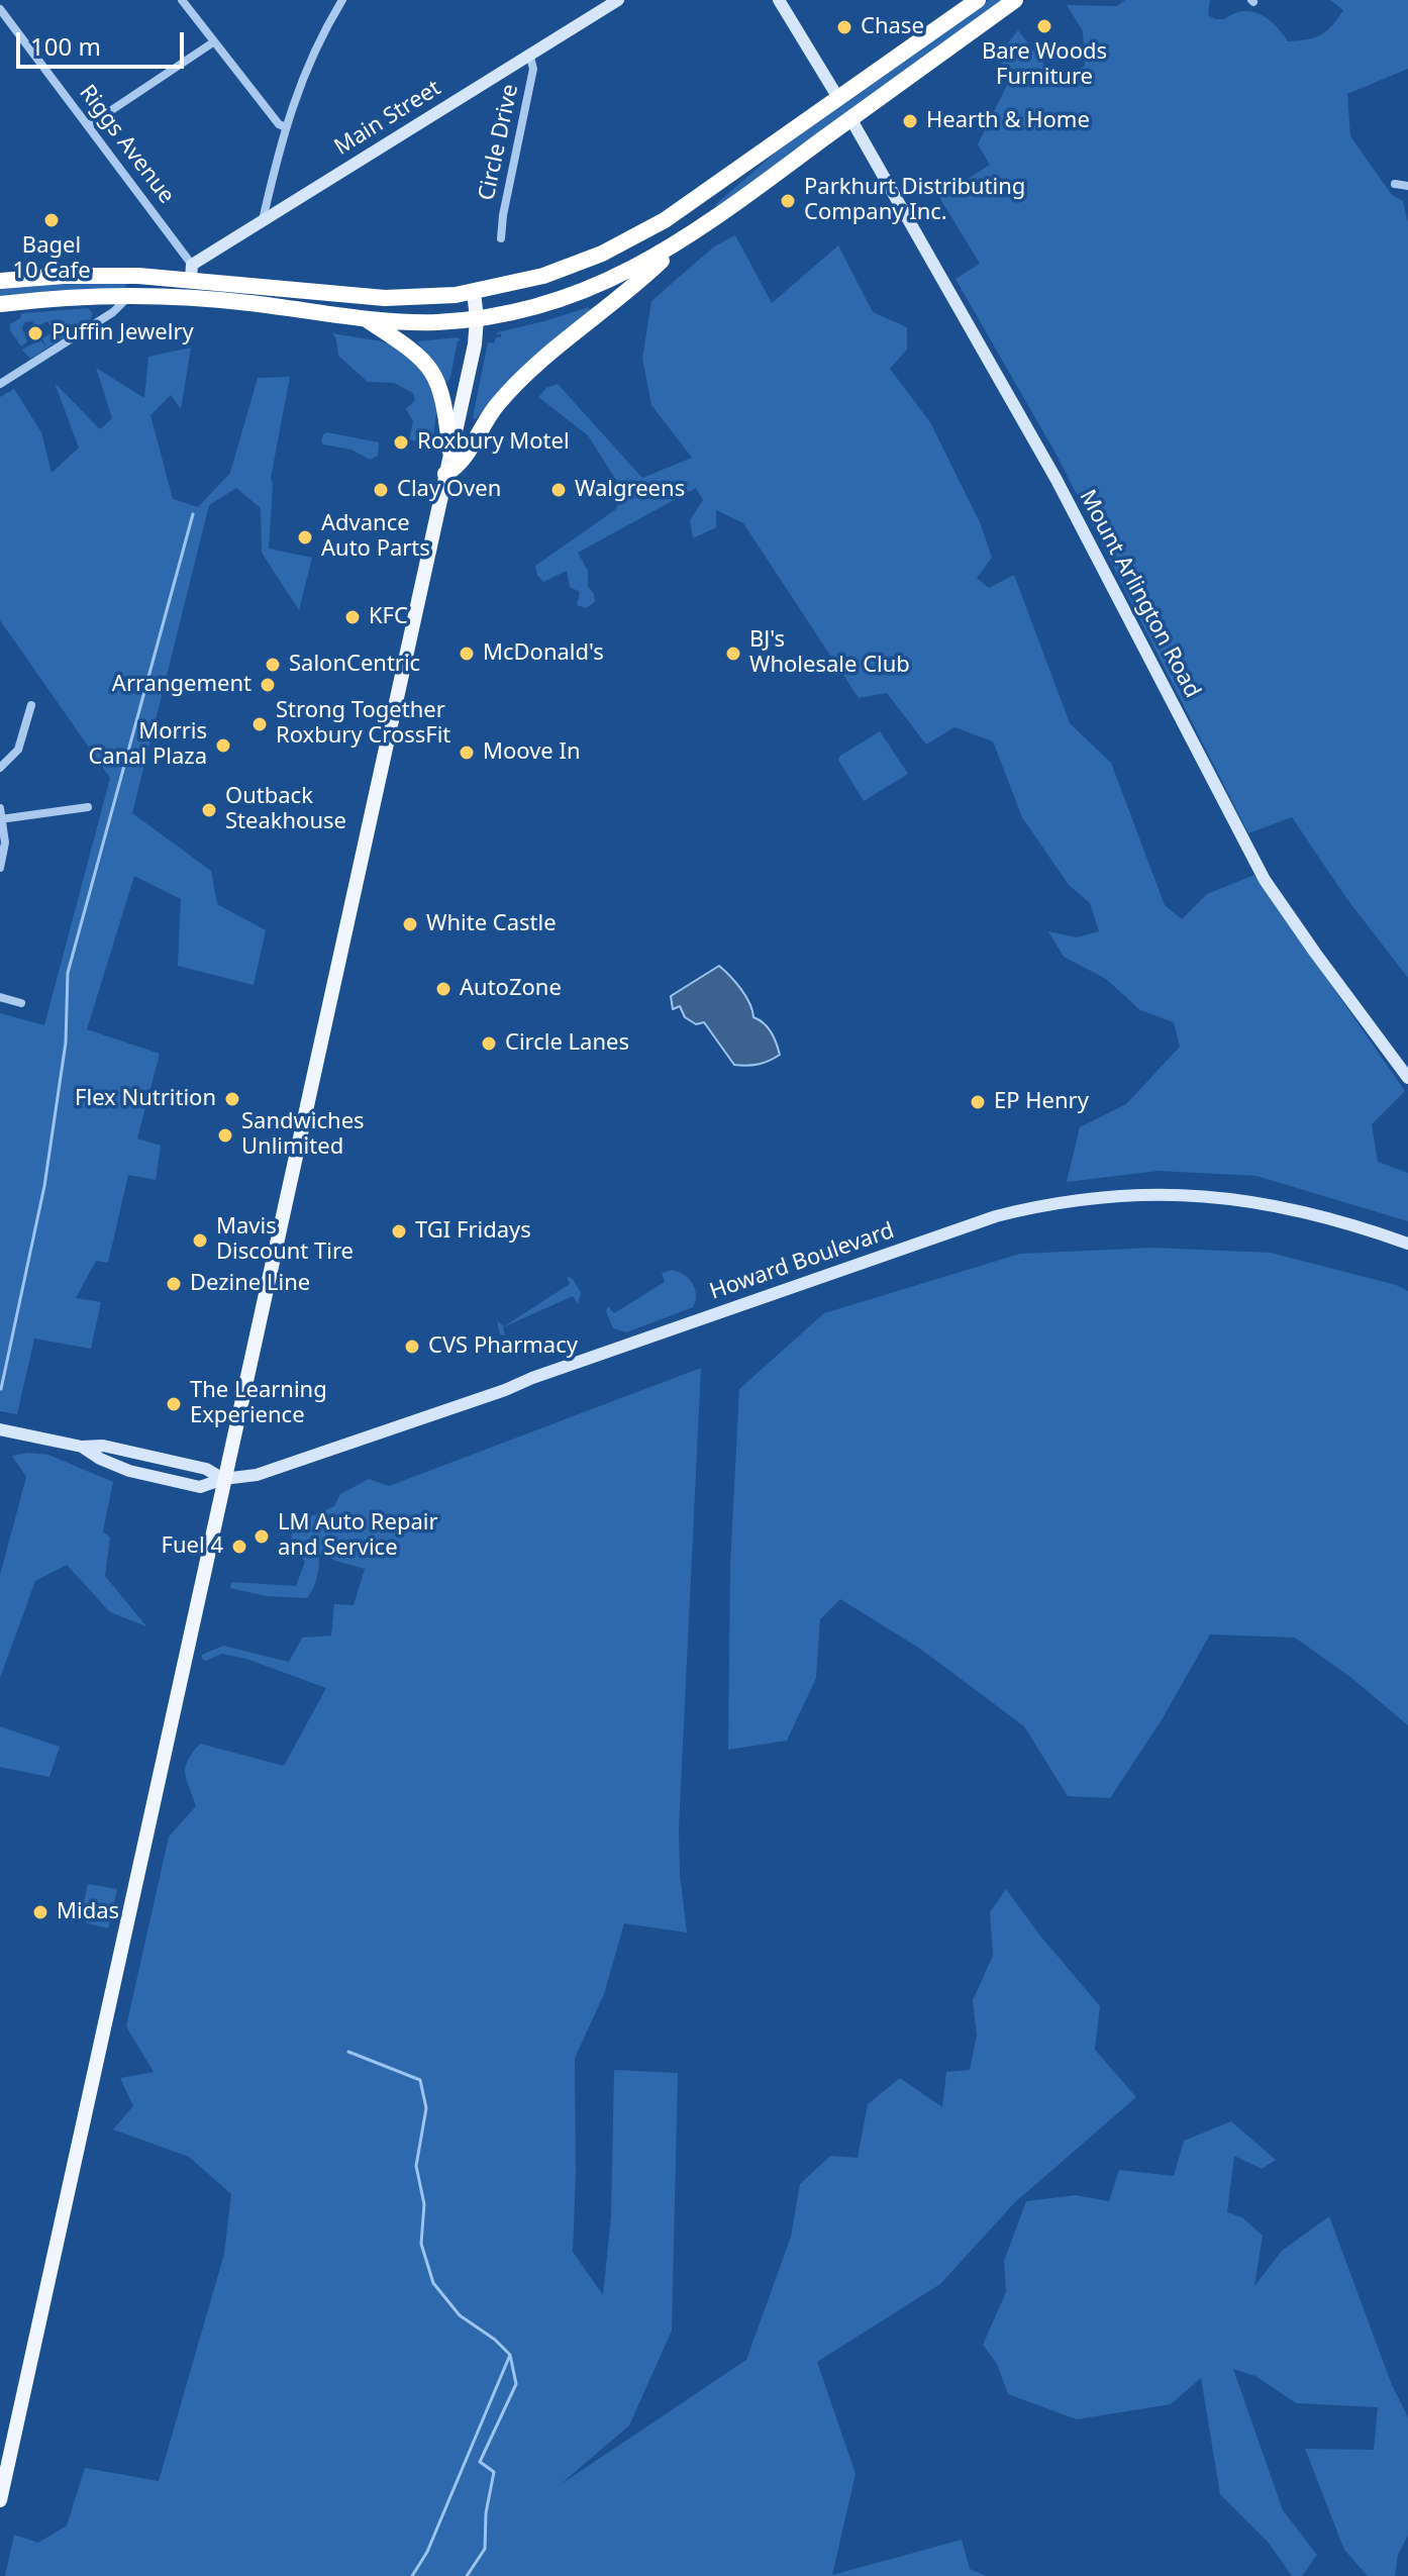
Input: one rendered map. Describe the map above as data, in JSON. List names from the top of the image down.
{
  "streets": {
    "street": [
      "Main Street",
      "Circle Drive",
      "Riggs Avenue",
      "Mount Arlington Road",
      "Howard Boulevard"
    ]
  },
  "crossings": [
    ["Main Street", "Circle Drive"],
    ["Main Street", "Riggs Avenue"]
  ],
  "places": [
    "Bare Woods Furniture",
    "Chase",
    "Hearth & Home",
    "Parkhurt Distributing Company Inc.",
    "Bagel 10 Cafe",
    "Puffin Jewelry",
    "Roxbury Motel",
    "Clay Oven",
    "Walgreens",
    "Advance Auto Parts",
    "KFC",
    "McDonald's",
    "BJ's Wholesale Club",
    "SalonCentric",
    "Arrangement",
    "Strong Together Roxbury CrossFit",
    "Morris Canal Plaza",
    "Moove In",
    "Outback Steakhouse",
    "White Castle",
    "AutoZone",
    "Circle Lanes",
    "Flex Nutrition",
    "EP Henry",
    "Sandwiches Unlimited",
    "TGI Fridays",
    "Mavis Discount Tire",
    "Dezine Line",
    "CVS Pharmacy",
    "The Learning Experience",
    "LM Auto Repair and Service",
    "Fuel 4",
    "Midas"
  ],
  "scale_bar": "100 m"
}
